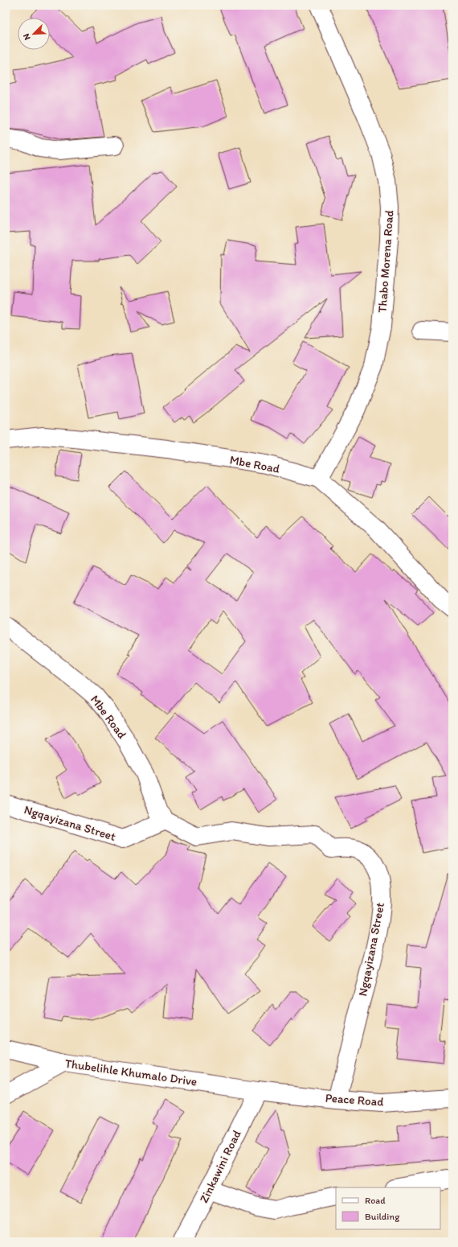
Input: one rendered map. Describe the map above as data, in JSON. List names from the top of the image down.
{
  "streets": {
    "street": [
      "Thabo Morena Road",
      "Mbe Road",
      "Ngqayizana Street",
      "Thubelihle Khumalo Drive",
      "Peace Road",
      "Zinkawini Road"
    ]
  },
  "crossings": [
    ["Thabo Morena Road", "Mbe Road"],
    ["Mbe Road", "Ngqayizana Street"],
    ["Ngqayizana Street", "Peace Road"],
    ["Thubelihle Khumalo Drive", "Peace Road"],
    ["Thubelihle Khumalo Drive", "Zinkawini Road"],
    ["Peace Road", "Zinkawini Road"]
  ],
  "legend": ["Road", "Building"],
  "north": "bottom left"
}
